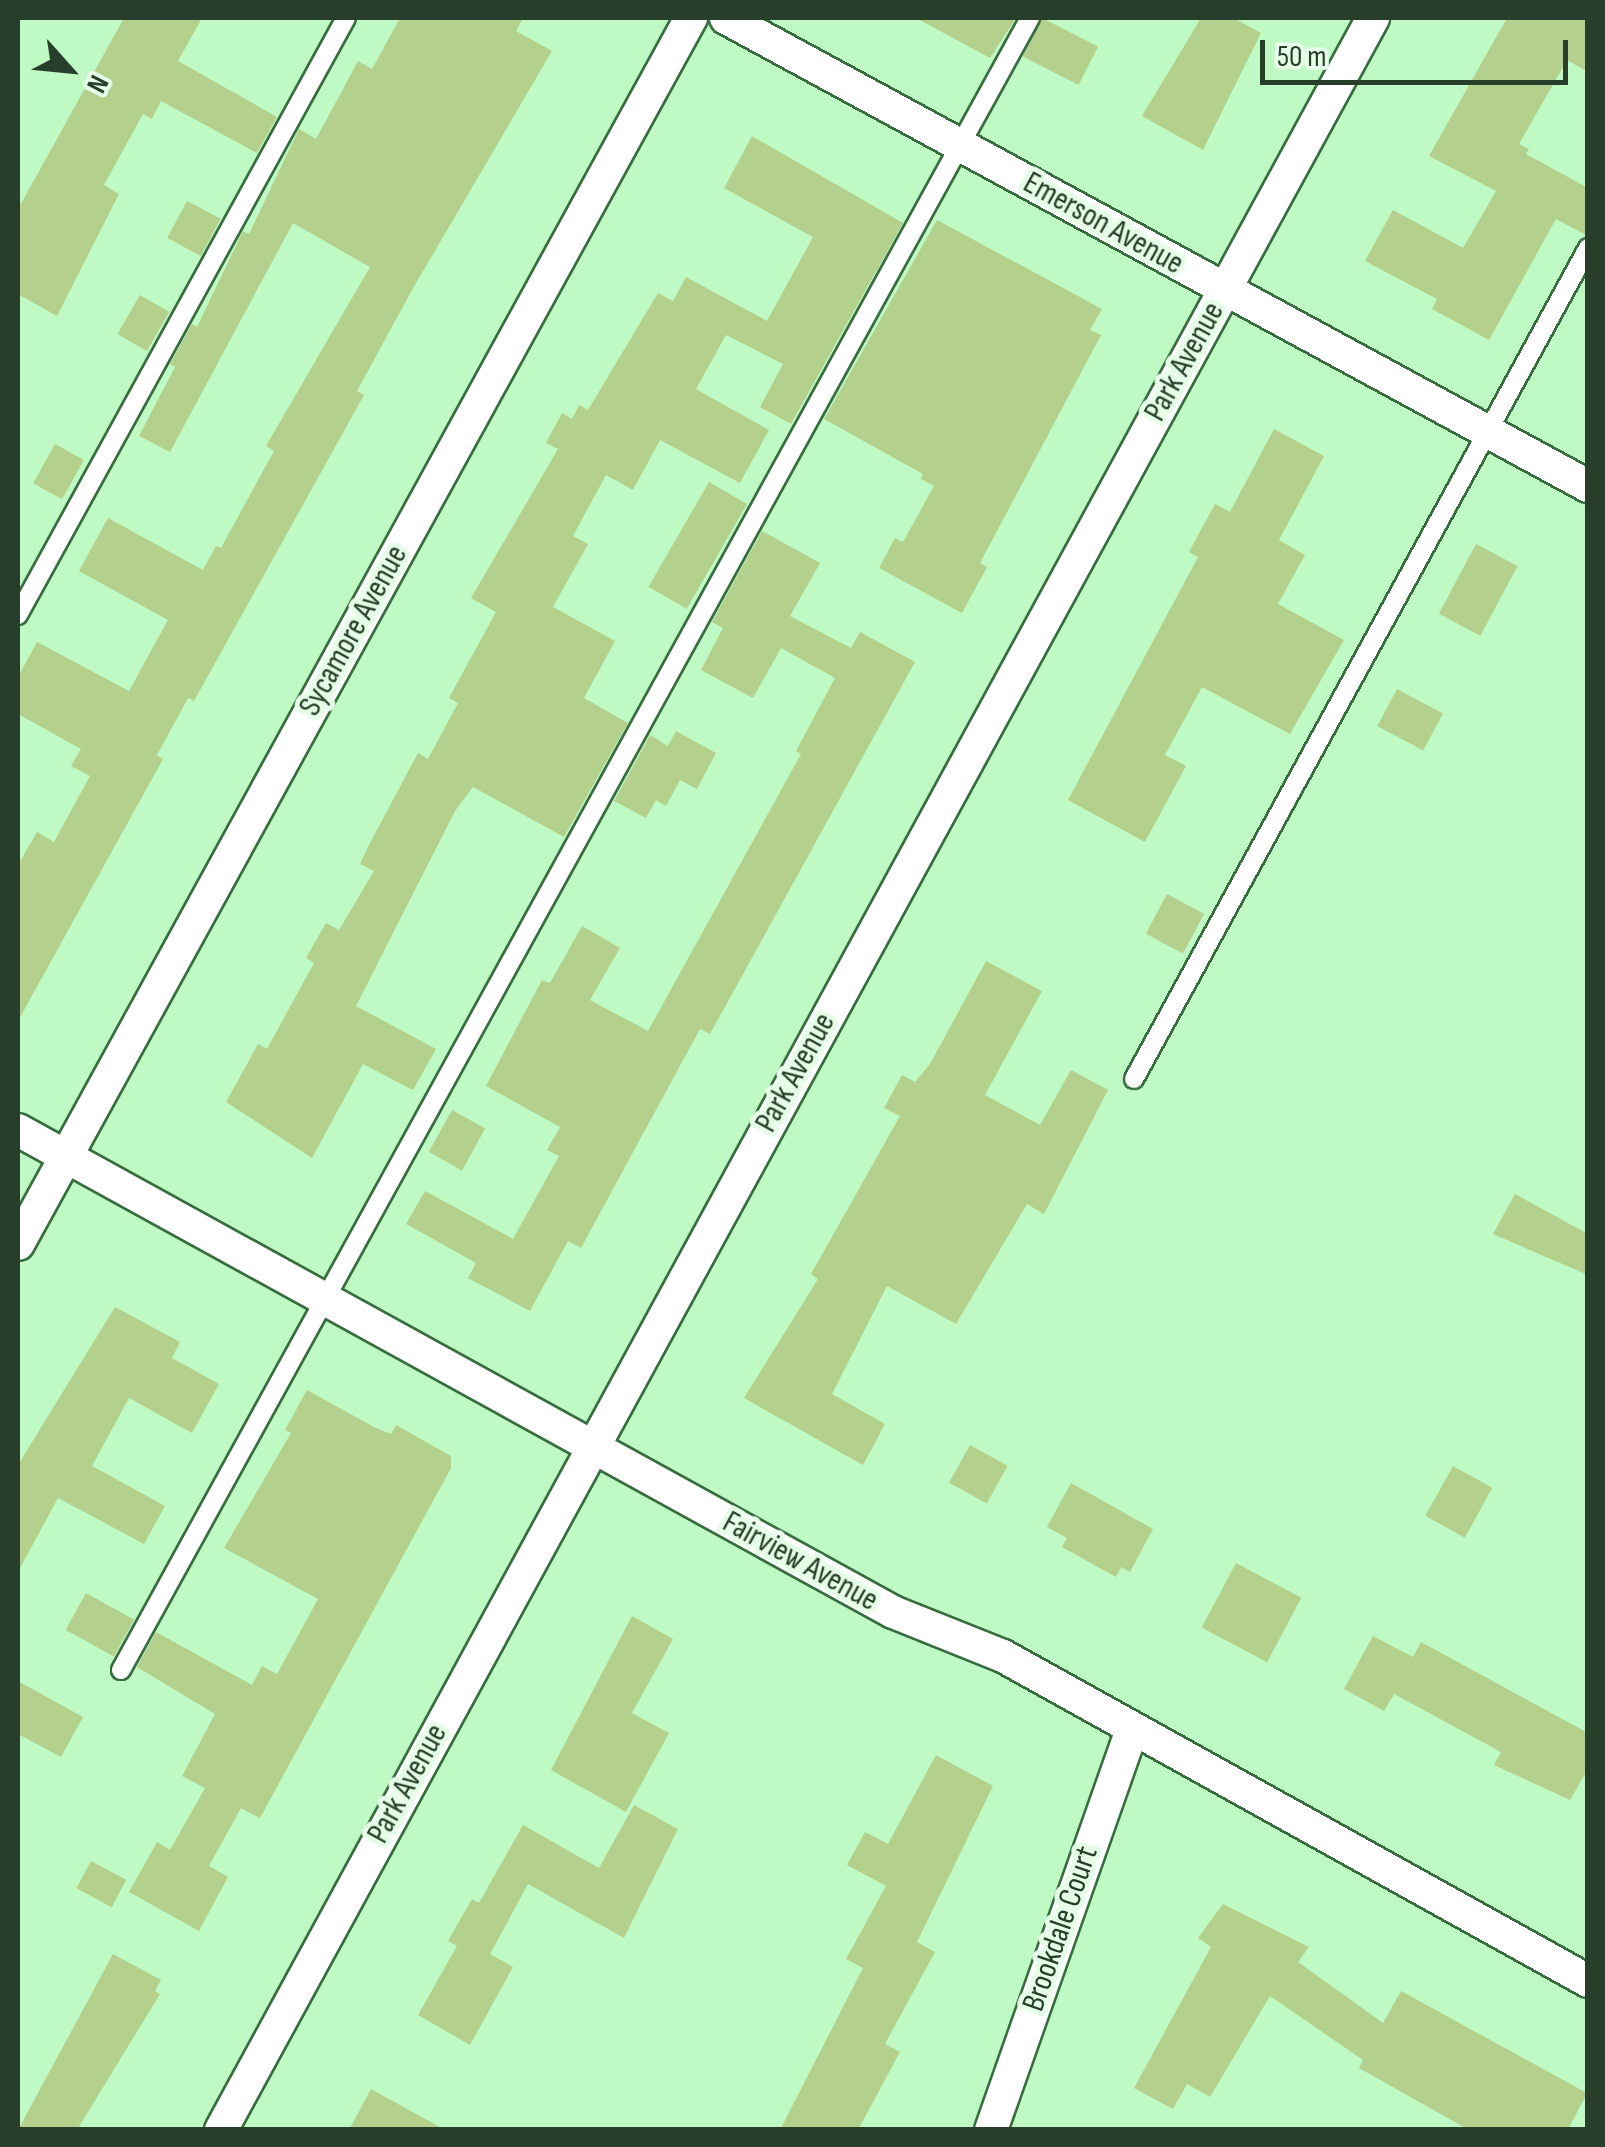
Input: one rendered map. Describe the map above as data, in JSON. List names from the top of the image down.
{
  "streets": {
    "street": [
      "Emerson Avenue",
      "Park Avenue",
      "Sycamore Avenue",
      "Fairview Avenue",
      "Brookdale Court"
    ]
  },
  "crossings": [
    ["Emerson Avenue", "Park Avenue"],
    ["Park Avenue", "Fairview Avenue"],
    ["Sycamore Avenue", "Fairview Avenue"],
    ["Fairview Avenue", "Brookdale Court"]
  ],
  "scale_bar": "50 m",
  "north": "bottom right"
}
